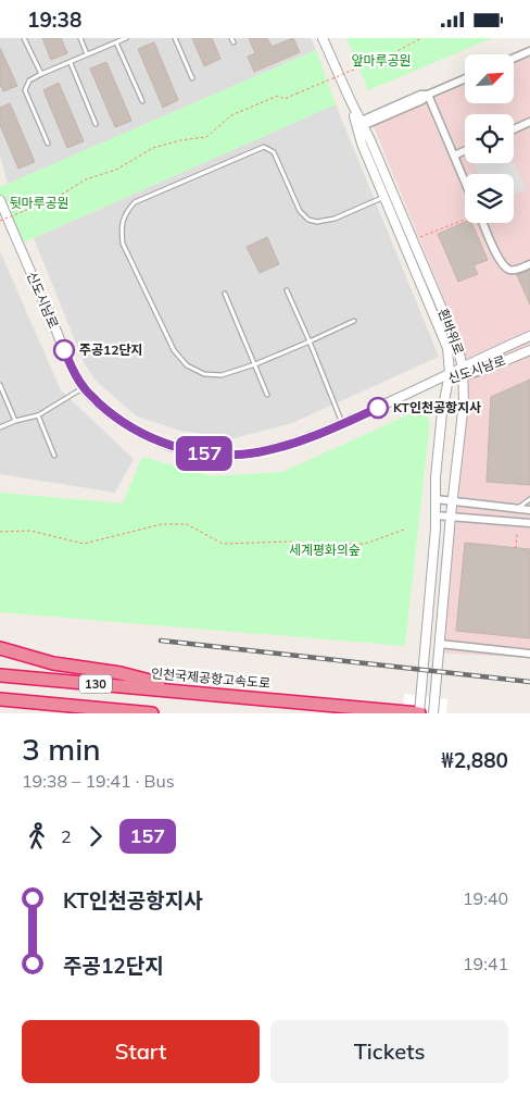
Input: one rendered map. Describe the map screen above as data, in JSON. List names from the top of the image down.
{
  "streets": {
    "highway": ["인천국제공항고속도로", "130"],
    "street": ["신도시남로", "흰바위로"]
  },
  "crossings": [
    ["신도시남로", "흰바위로"],
    ["흰바위로", "인천국제공항고속도로"]
  ],
  "parks": ["앞마루공원", "뒷마루공원", "세계평화의숲"],
  "places": ["주공12단지", "KT인천공항지사"],
  "lines": ["bus line 157"],
  "north": "top right",
  "page": {
    "status": "19:38",
    "on_map": "157",
    "heading": ["3 min", "19:38 – 19:41 · Bus", "₩2,880"],
    "legs": ["2", "157"],
    "list": [
      {
        "name": "KT인천공항지사",
        "value": "19:40"
      },
      {
        "name": "주공12단지",
        "value": "19:41"
      }
    ],
    "buttons": ["Start", "Tickets"]
  }
}
